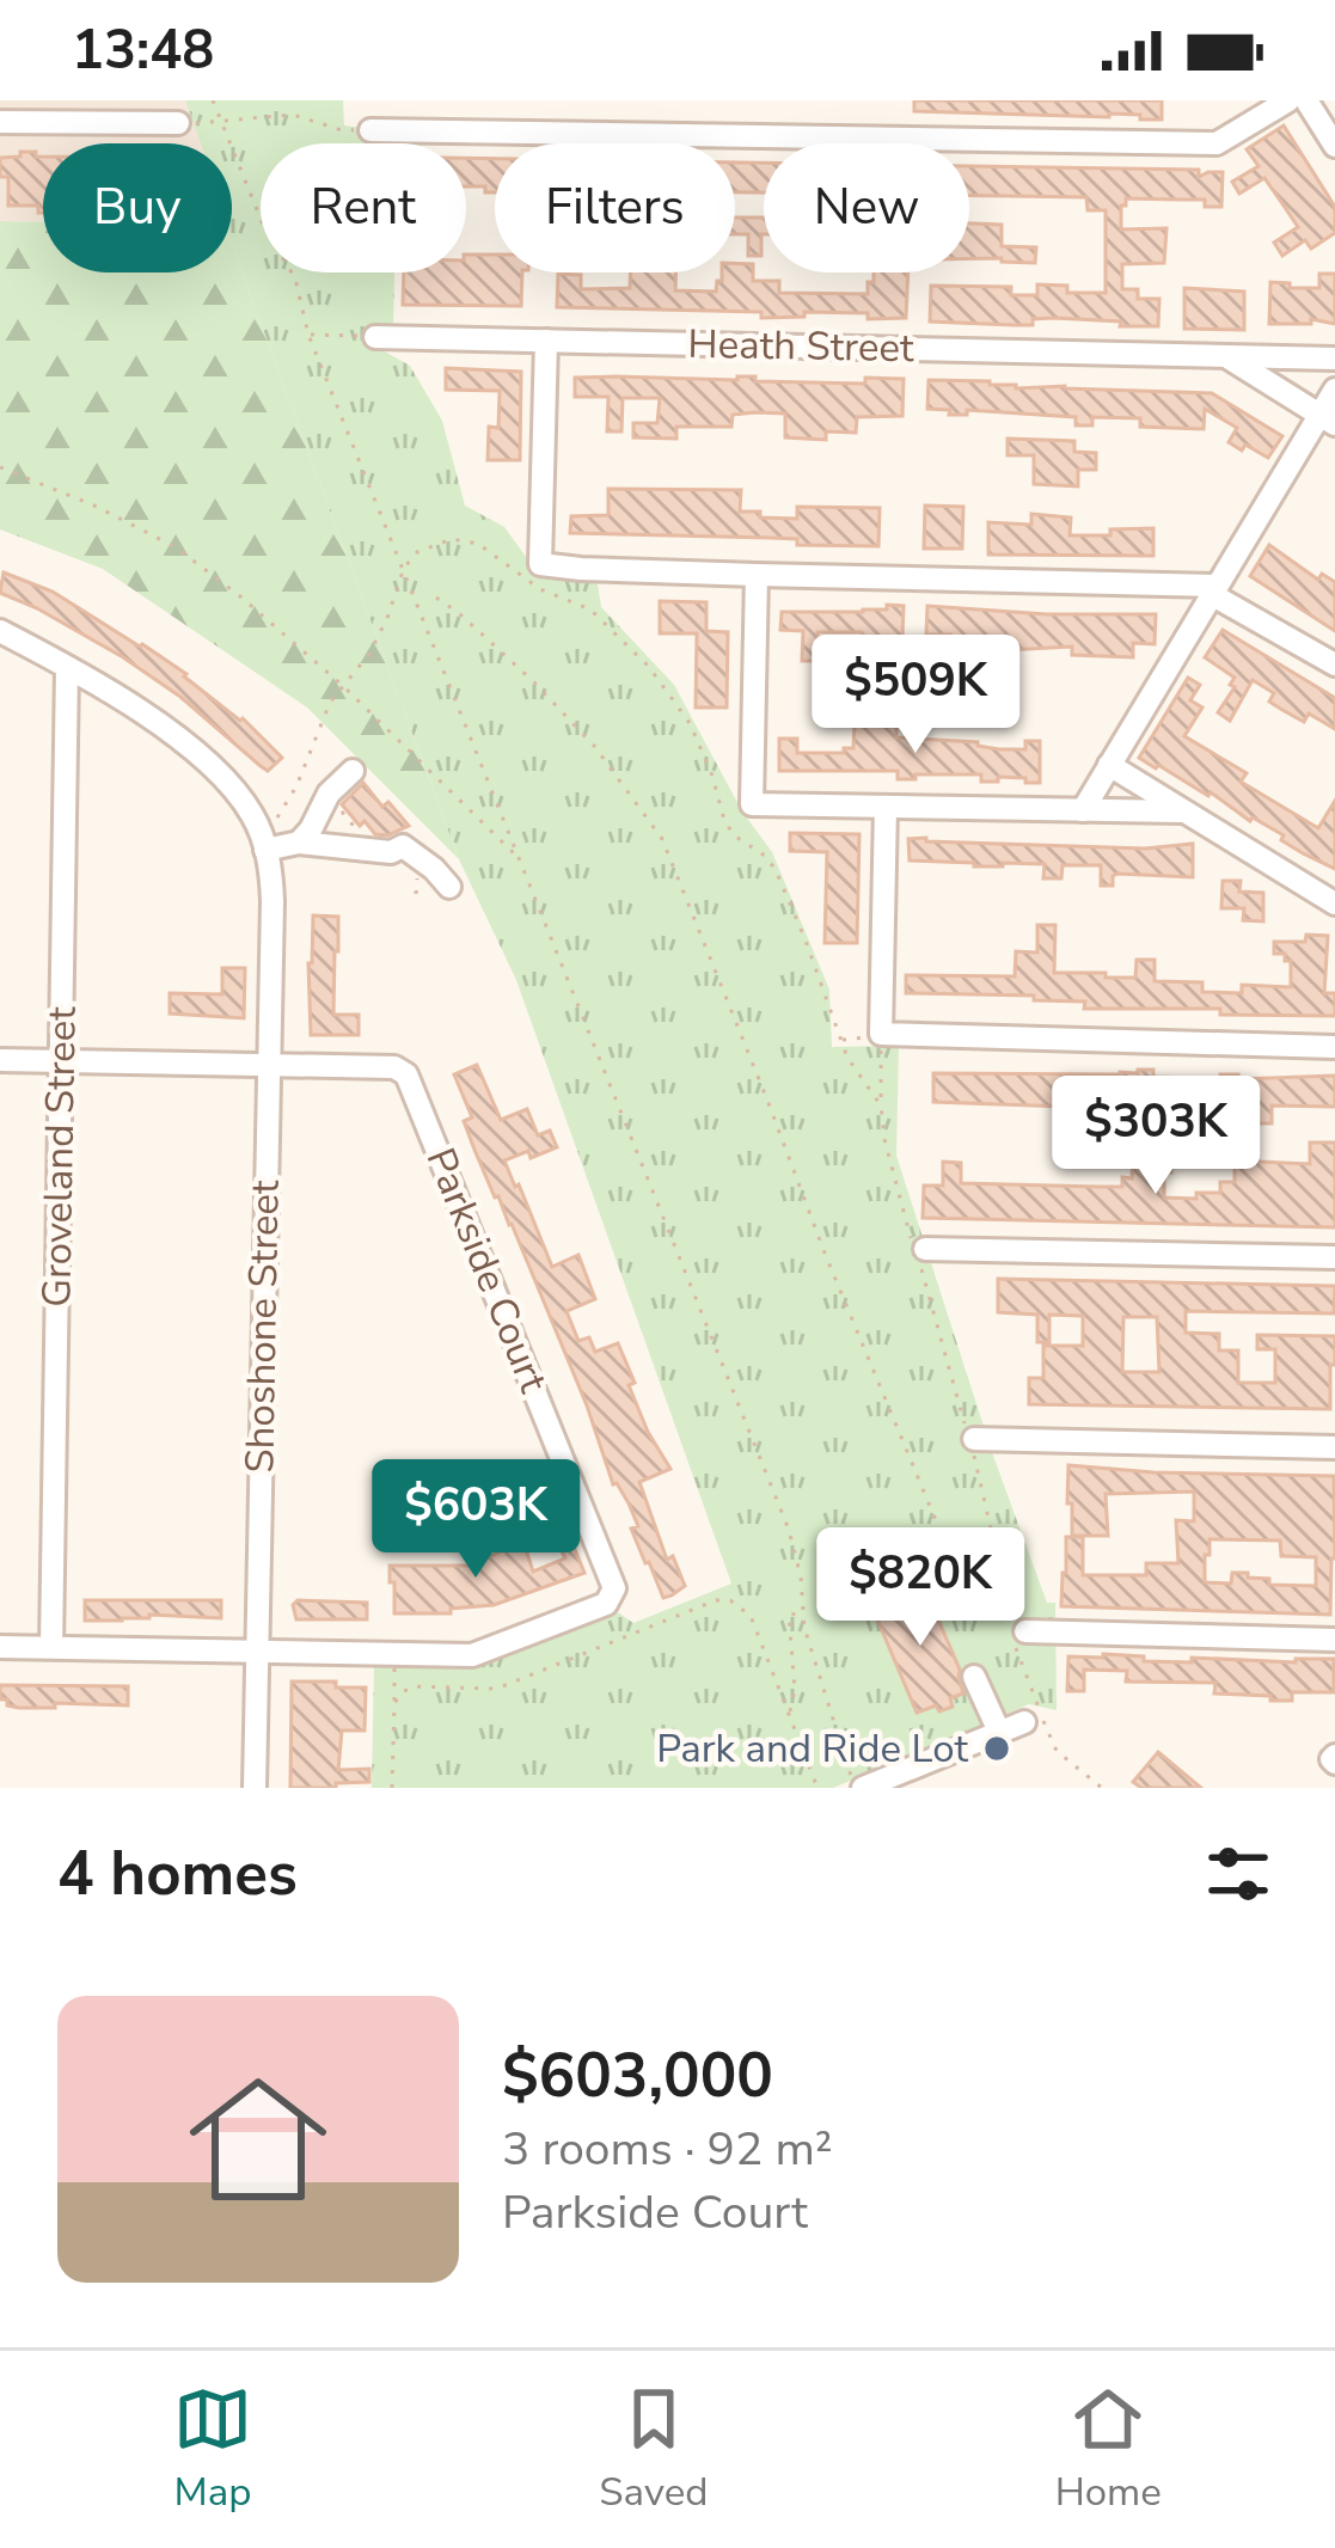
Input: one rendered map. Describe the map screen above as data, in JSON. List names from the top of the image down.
{
  "streets": {
    "street": [
      "Heath Street",
      "Groveland Street",
      "Parkside Court",
      "Shoshone Street"
    ]
  },
  "crossings": [
    ["Groveland Street", "Parkside Court"],
    ["Parkside Court", "Shoshone Street"]
  ],
  "places": ["Park and Ride Lot"],
  "page": {
    "status": "13:48",
    "chip": [
      "Buy",
      "Rent",
      "Filters",
      "New"
    ],
    "price": [
      "$509K",
      "$303K",
      "$603K",
      "$820K"
    ],
    "heading": "4 homes",
    "list": [
      {
        "name": "$603,000",
        "note": "3 rooms · 92 m² · Parkside Court"
      }
    ],
    "tabs": ["Map", "Saved", "Home"]
  }
}
